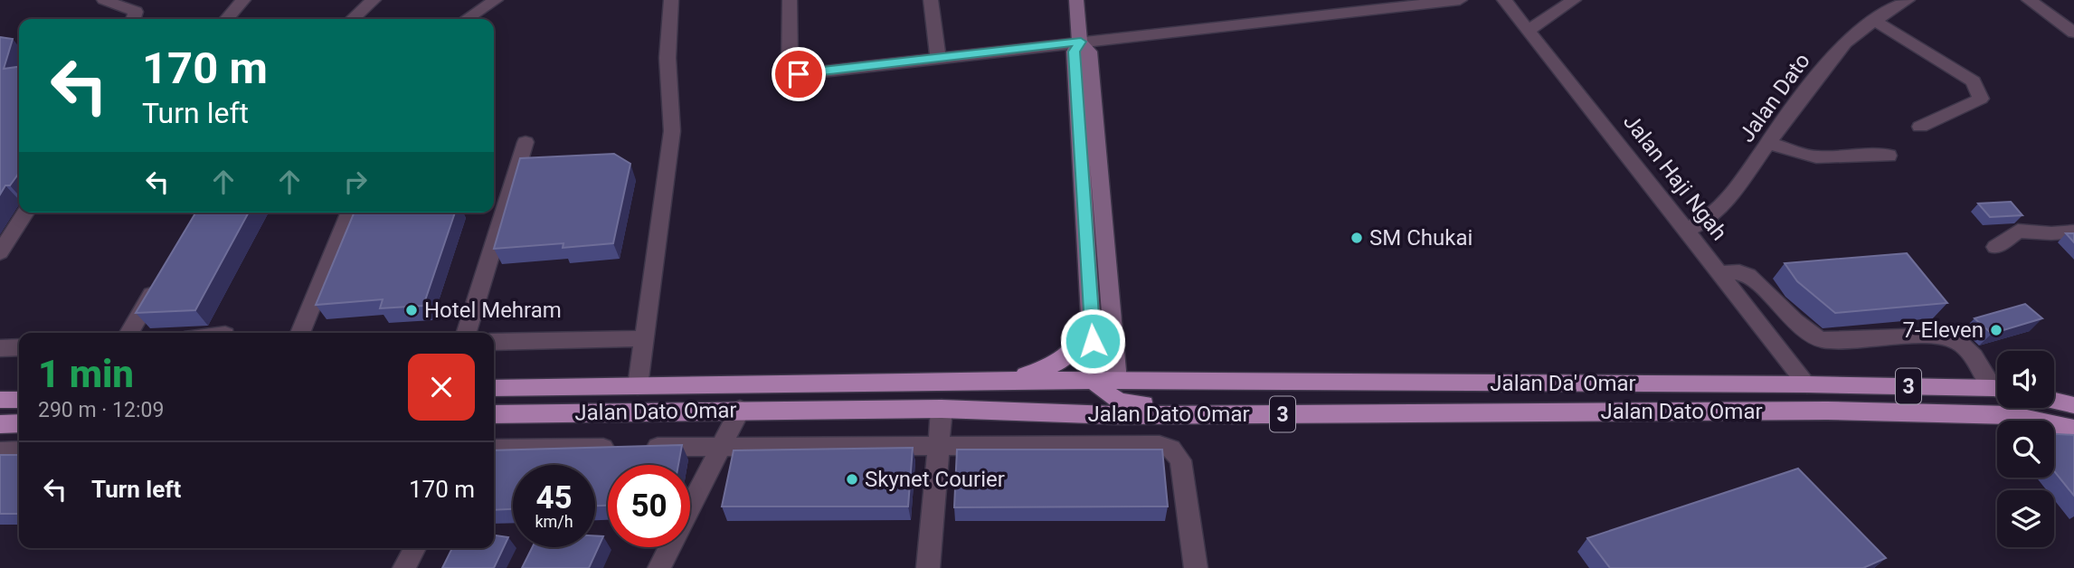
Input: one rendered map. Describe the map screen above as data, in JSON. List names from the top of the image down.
{
  "streets": {
    "highway": ["Jalan Da' Omar", "3", "Jalan Dato Omar"],
    "street": ["Jalan Dato", "Jalan Haji Ngah"]
  },
  "crossings": [
    ["Jalan Dato", "Jalan Haji Ngah"],
    ["Jalan Haji Ngah", "Jalan Da' Omar"],
    ["Jalan Da' Omar", "Jalan Dato Omar"]
  ],
  "places": [
    "SM Chukai",
    "Hotel Mehram",
    "7-Eleven",
    "Skynet Courier"
  ],
  "page": {
    "turn": ["170 m", "Turn left"],
    "heading": ["1 min", "290 m · 12:09"],
    "list": [
      {
        "name": "Turn left",
        "value": "170 m"
      }
    ],
    "speed": "45 km/h",
    "limit": "50"
  }
}
